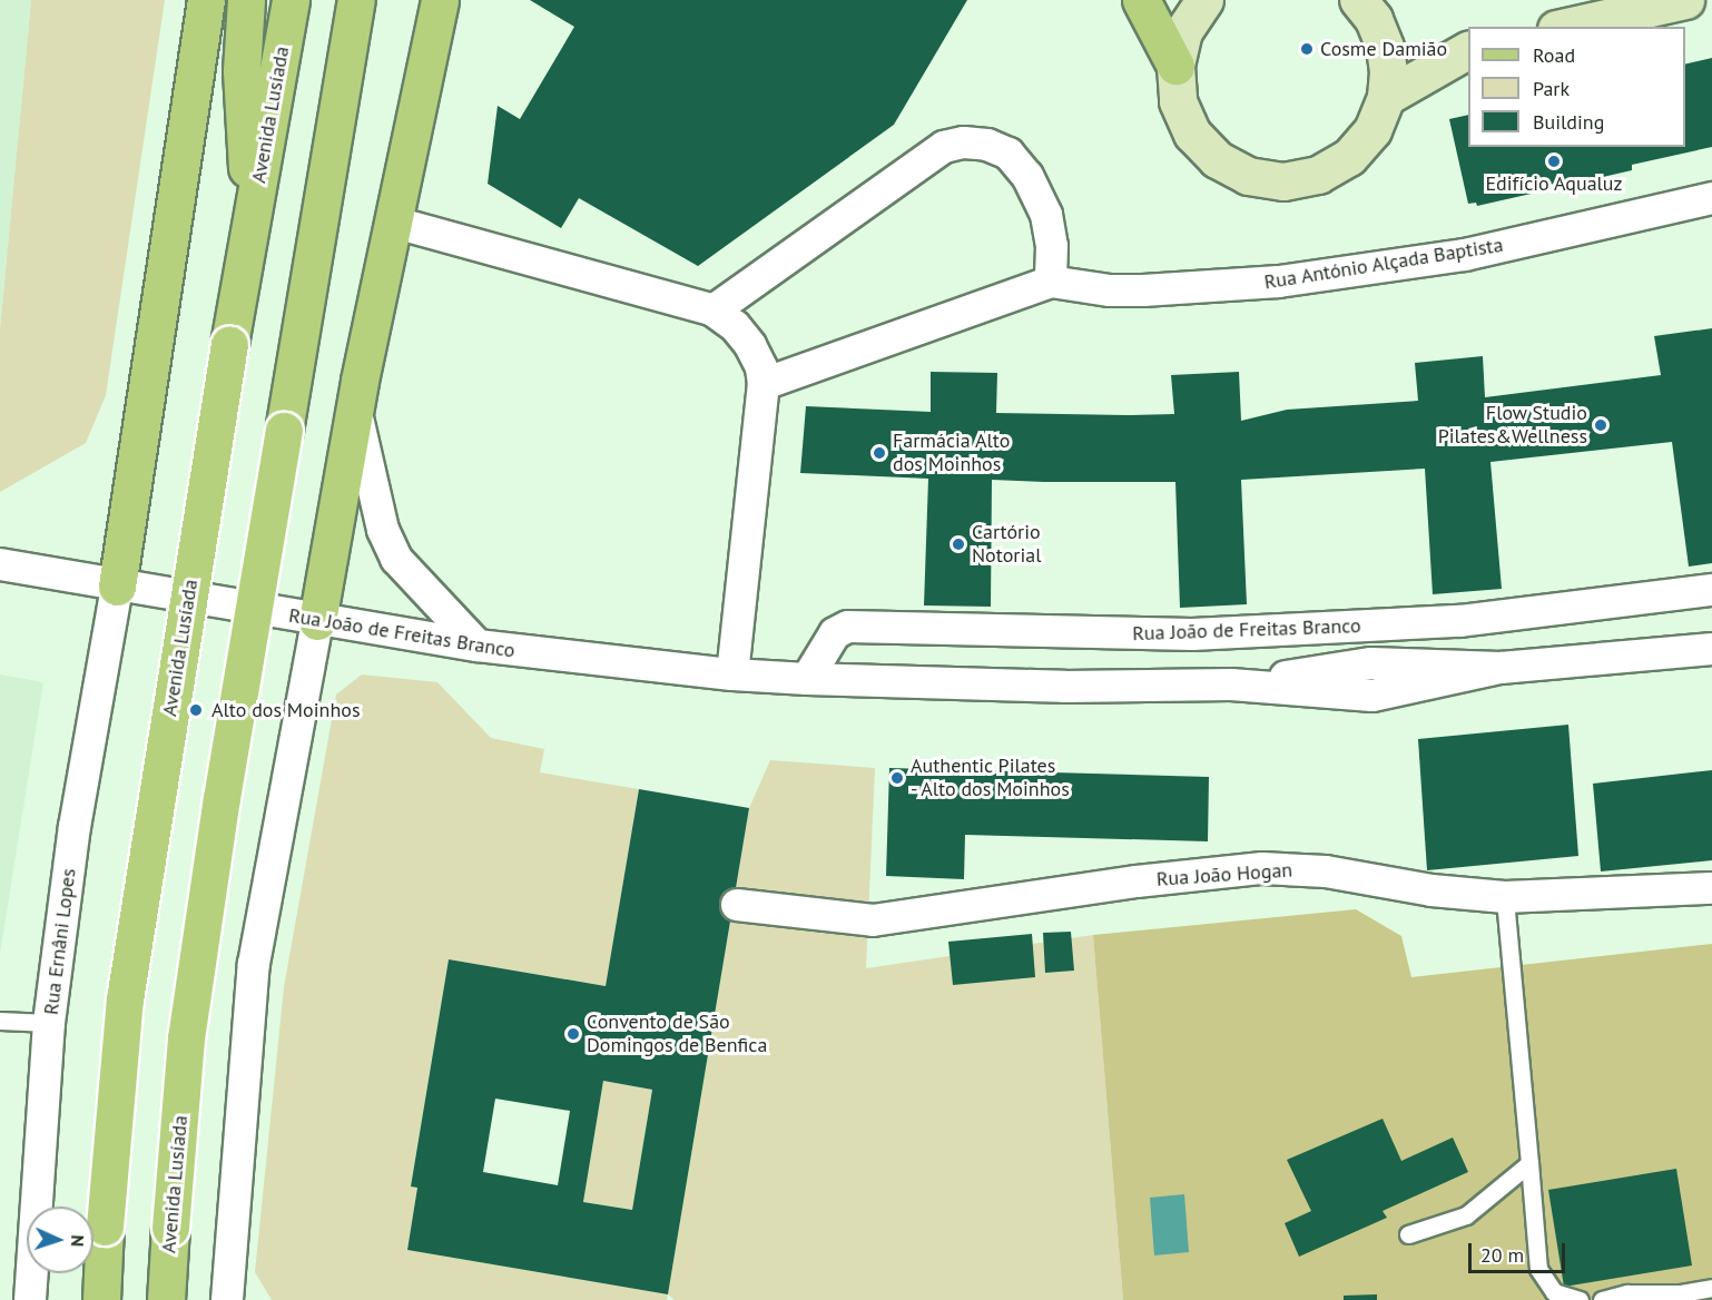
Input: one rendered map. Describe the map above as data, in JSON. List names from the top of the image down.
{
  "streets": {
    "main road": ["Avenida Lusíada"],
    "street": [
      "Rua António Alçada Baptista",
      "Rua João de Freitas Branco",
      "Rua João Hogan",
      "Rua Ernâni Lopes"
    ]
  },
  "crossings": [
    ["Rua João de Freitas Branco", "Rua Ernâni Lopes"]
  ],
  "places": [
    "Cosme Damião",
    "Edifício Aqualuz",
    "Flow Studio Pilates&Wellness",
    "Farmácia Alto dos Moinhos",
    "Cartório Notorial",
    "Alto dos Moinhos",
    "Authentic Pilates - Alto dos Moinhos",
    "Convento de São Domingos de Benfica"
  ],
  "legend": ["Road", "Park", "Building"],
  "scale_bar": "20 m",
  "north": "right"
}
